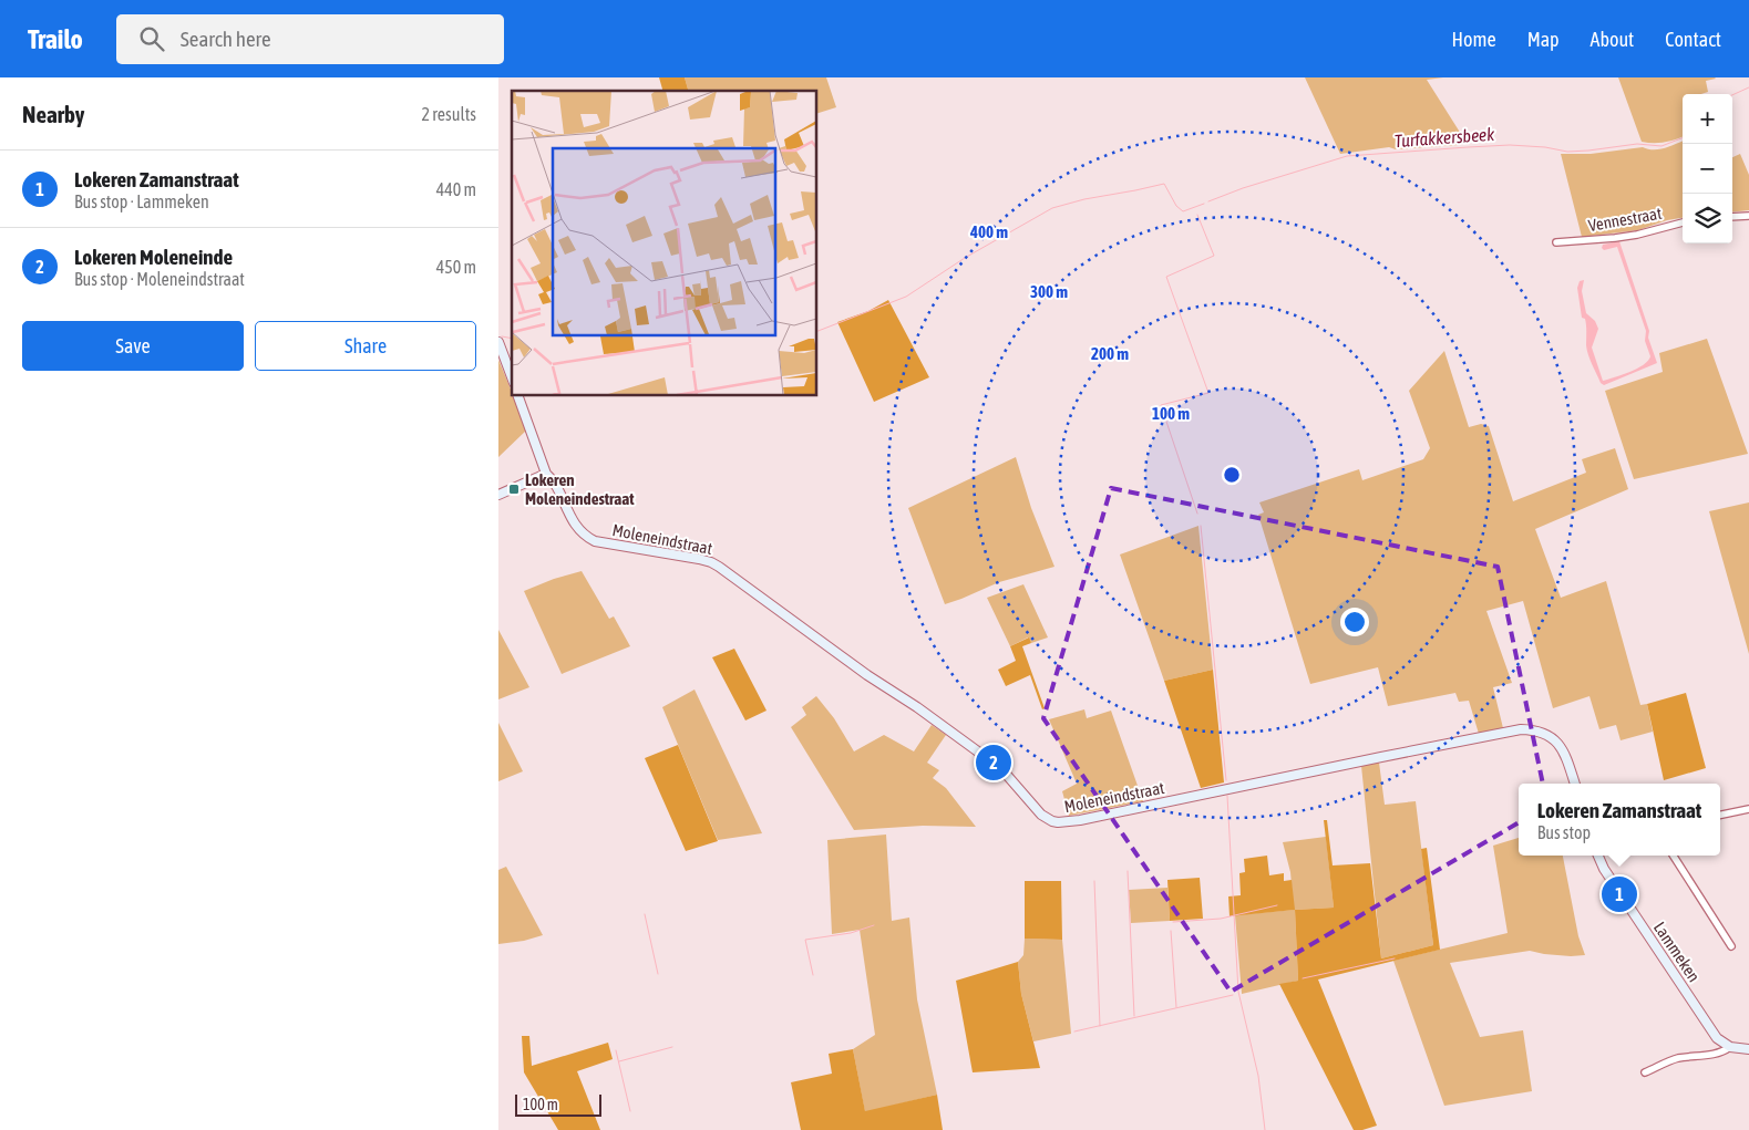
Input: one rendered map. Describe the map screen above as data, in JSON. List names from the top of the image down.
{
  "streets": {
    "street": ["Vennestraat", "Moleneindstraat", "Lammeken"]
  },
  "water": ["Turfakkersbeek"],
  "places": {
    "transit": ["Lokeren Moleneindestraat"]
  },
  "scale_bar": "100 m",
  "page": {
    "header": "Trailo",
    "search": "Search here",
    "nav": [
      "Home",
      "Map",
      "About",
      "Contact"
    ],
    "heading": ["Nearby", "2 results"],
    "map_buttons": ["+", "−"],
    "list": [
      {
        "mark": "1",
        "name": "Lokeren Zamanstraat",
        "note": "Bus stop · Lammeken",
        "value": "440 m"
      },
      {
        "mark": "2",
        "name": "Lokeren Moleneinde",
        "note": "Bus stop · Moleneindstraat",
        "value": "450 m"
      }
    ],
    "buttons": ["Save", "Share"],
    "pins": ["2", "1"],
    "popup": ["Lokeren Zamanstraat", "Bus stop"],
    "scale": "100 m"
  },
  "rings": [
    "400 m",
    "300 m",
    "200 m",
    "100 m"
  ]
}
